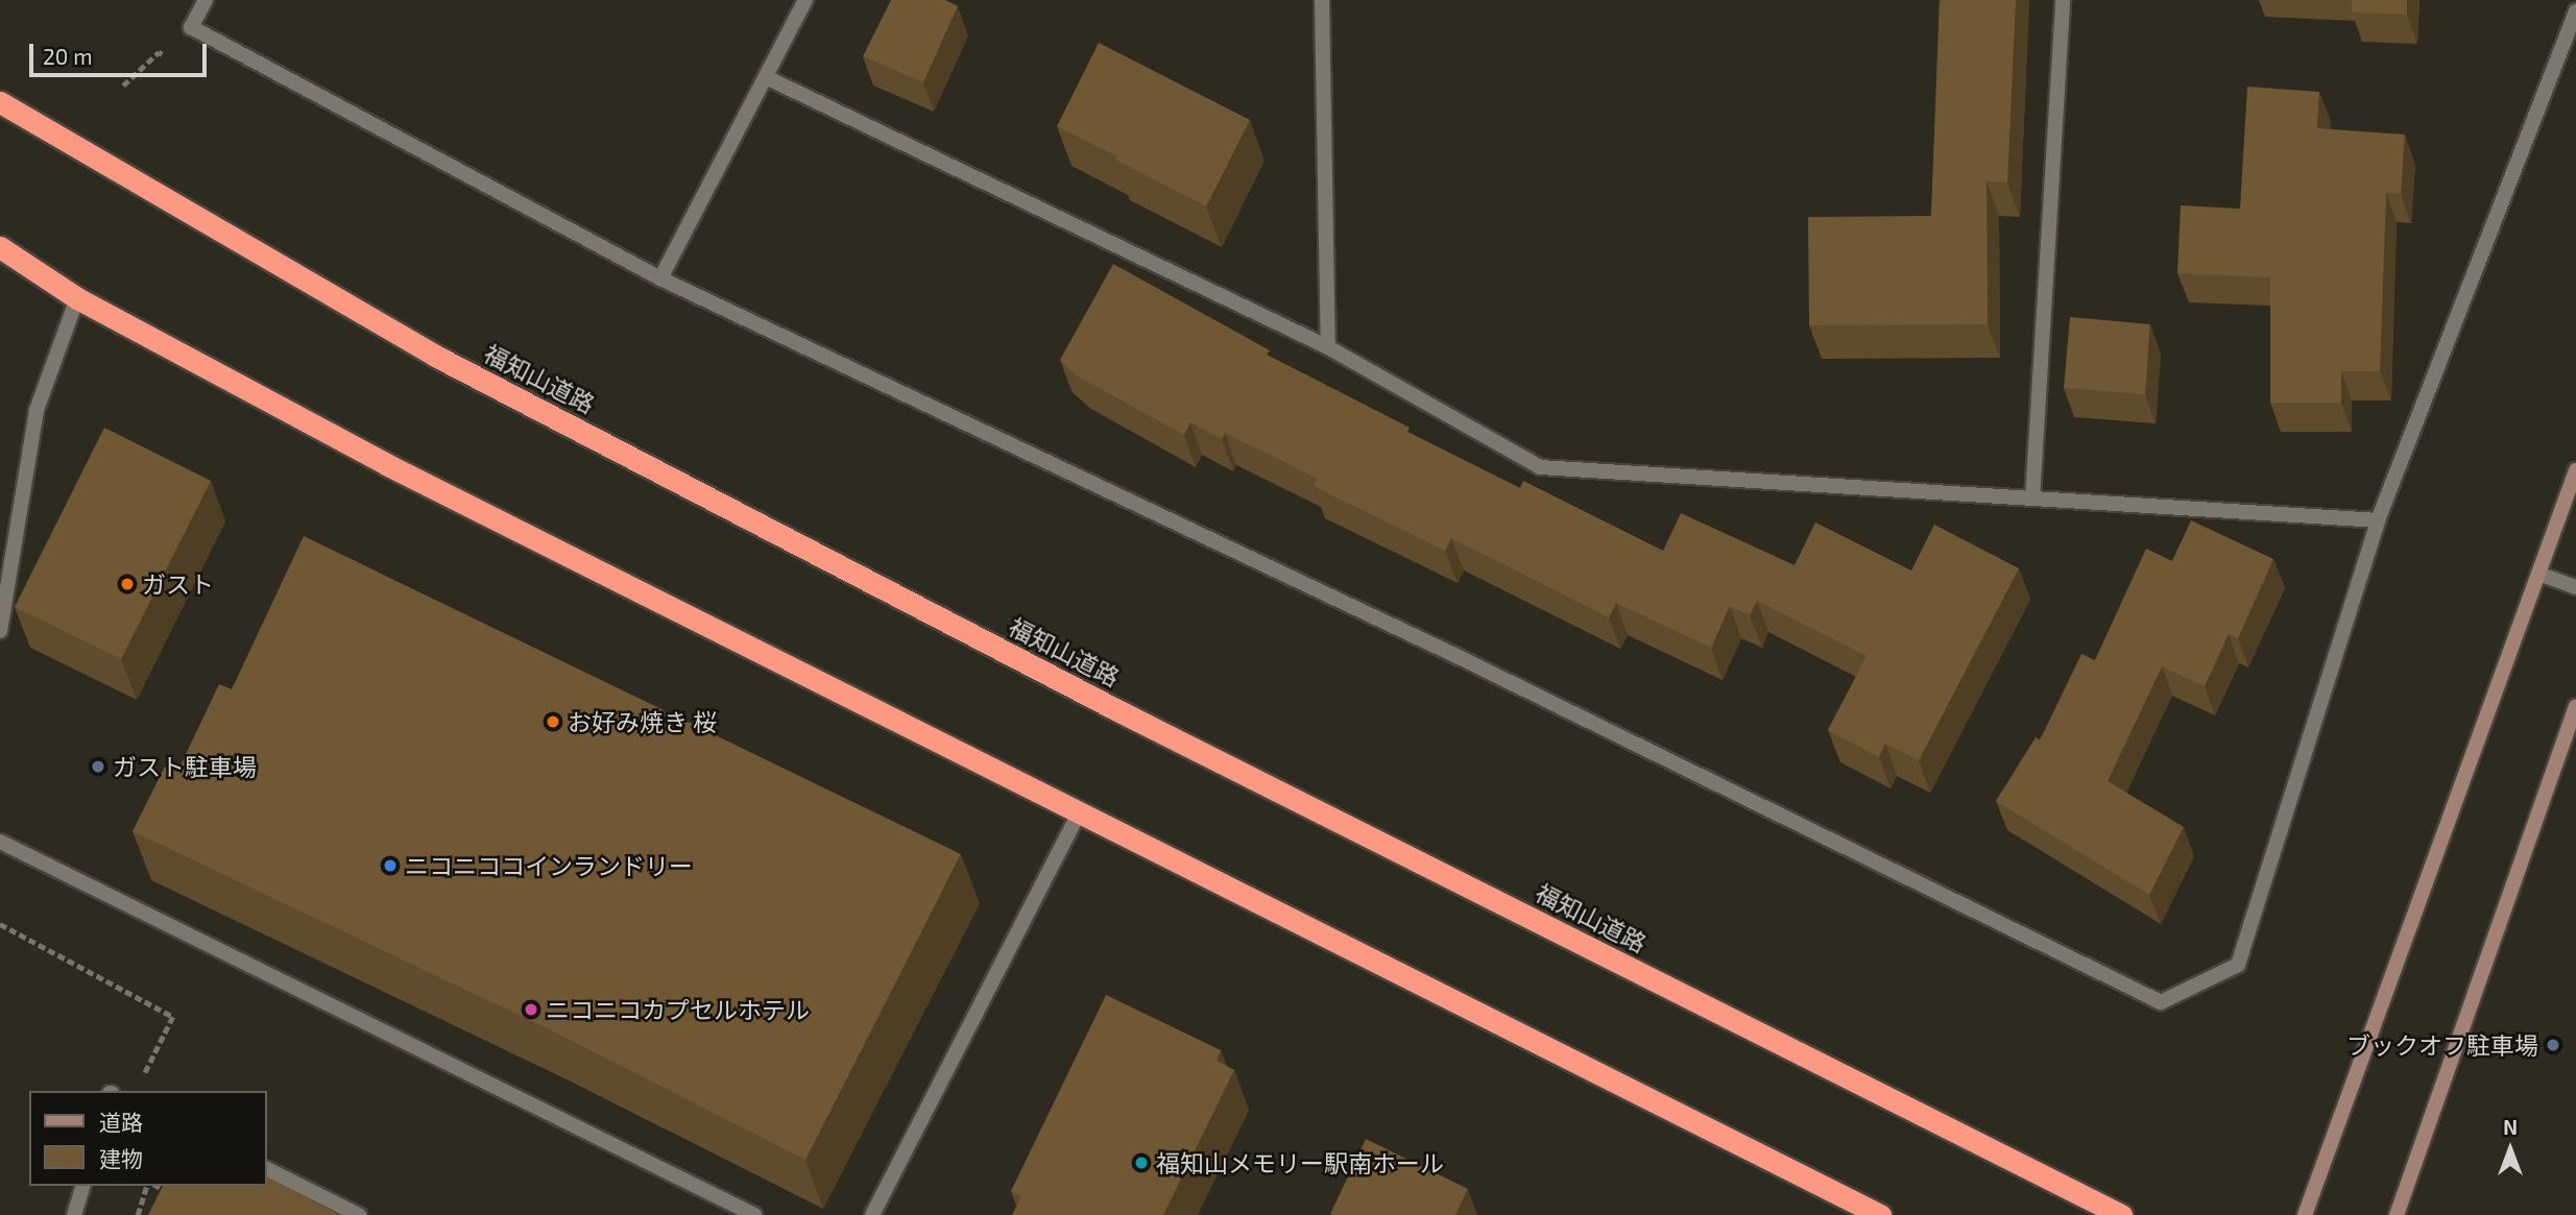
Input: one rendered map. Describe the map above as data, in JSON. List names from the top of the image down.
{
  "streets": {
    "highway": ["福知山道路"]
  },
  "places": [
    "ガスト",
    "お好み焼き 桜",
    "ガスト駐車場",
    "ニコニココインランドリー",
    "ニコニコカプセルホテル",
    "ブックオフ駐車場",
    "福知山メモリー駅南ホール"
  ],
  "legend": ["道路", "建物"],
  "scale_bar": "20 m",
  "north": "top"
}
